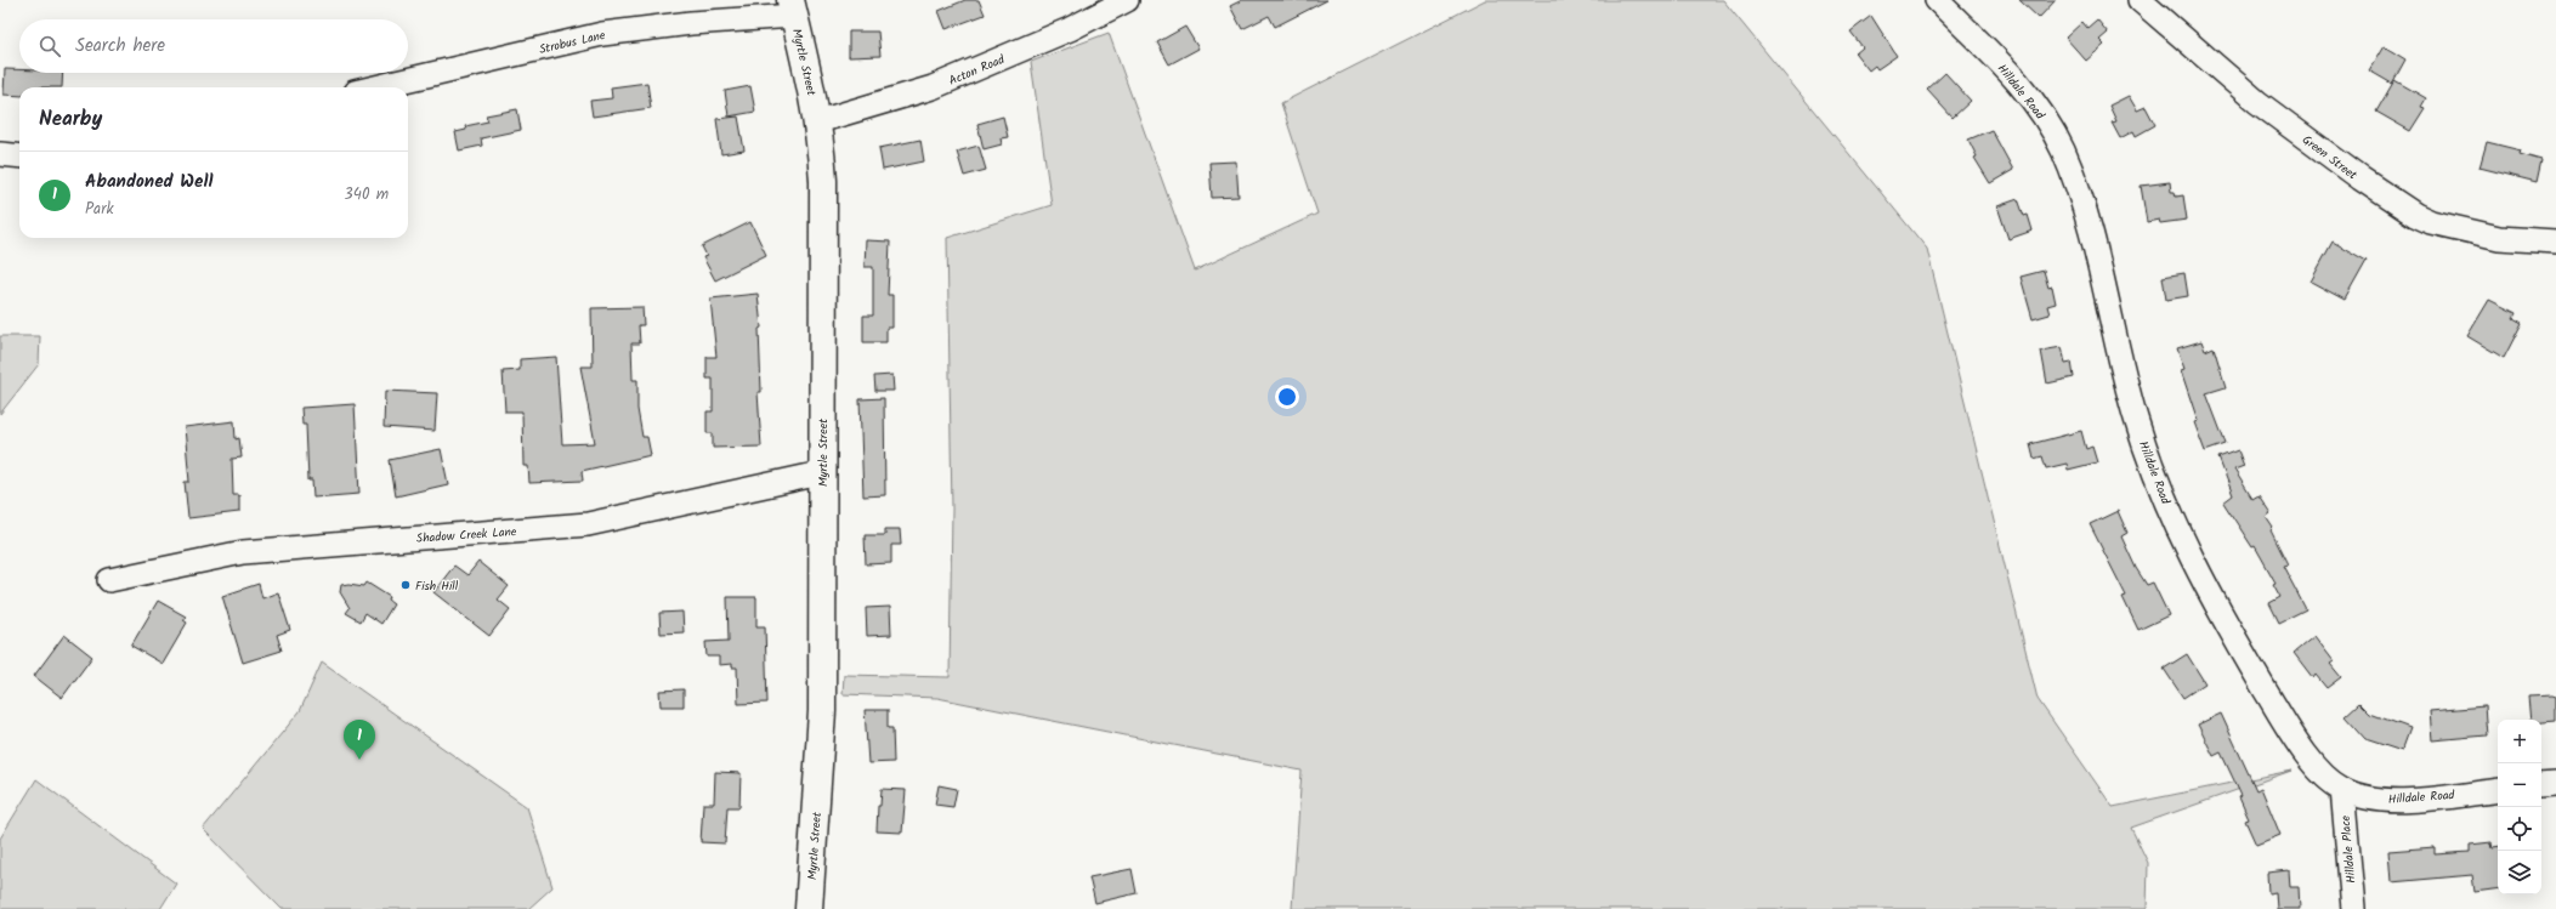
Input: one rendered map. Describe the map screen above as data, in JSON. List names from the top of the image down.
{
  "streets": {
    "street": [
      "Strobus Lane",
      "Myrtle Street",
      "Acton Road",
      "Hilldale Road",
      "Green Street",
      "Shadow Creek Lane",
      "Hilldale Place"
    ]
  },
  "crossings": [
    ["Strobus Lane", "Myrtle Street"],
    ["Myrtle Street", "Acton Road"],
    ["Myrtle Street", "Shadow Creek Lane"],
    ["Hilldale Road", "Hilldale Place"]
  ],
  "places": ["Fish Hill"],
  "page": {
    "search": "Search here",
    "heading": "Nearby",
    "list": [
      {
        "mark": "1",
        "name": "Abandoned Well",
        "note": "Park",
        "value": "340 m"
      }
    ],
    "map_buttons": ["+", "−"],
    "pins": "1"
  }
}
